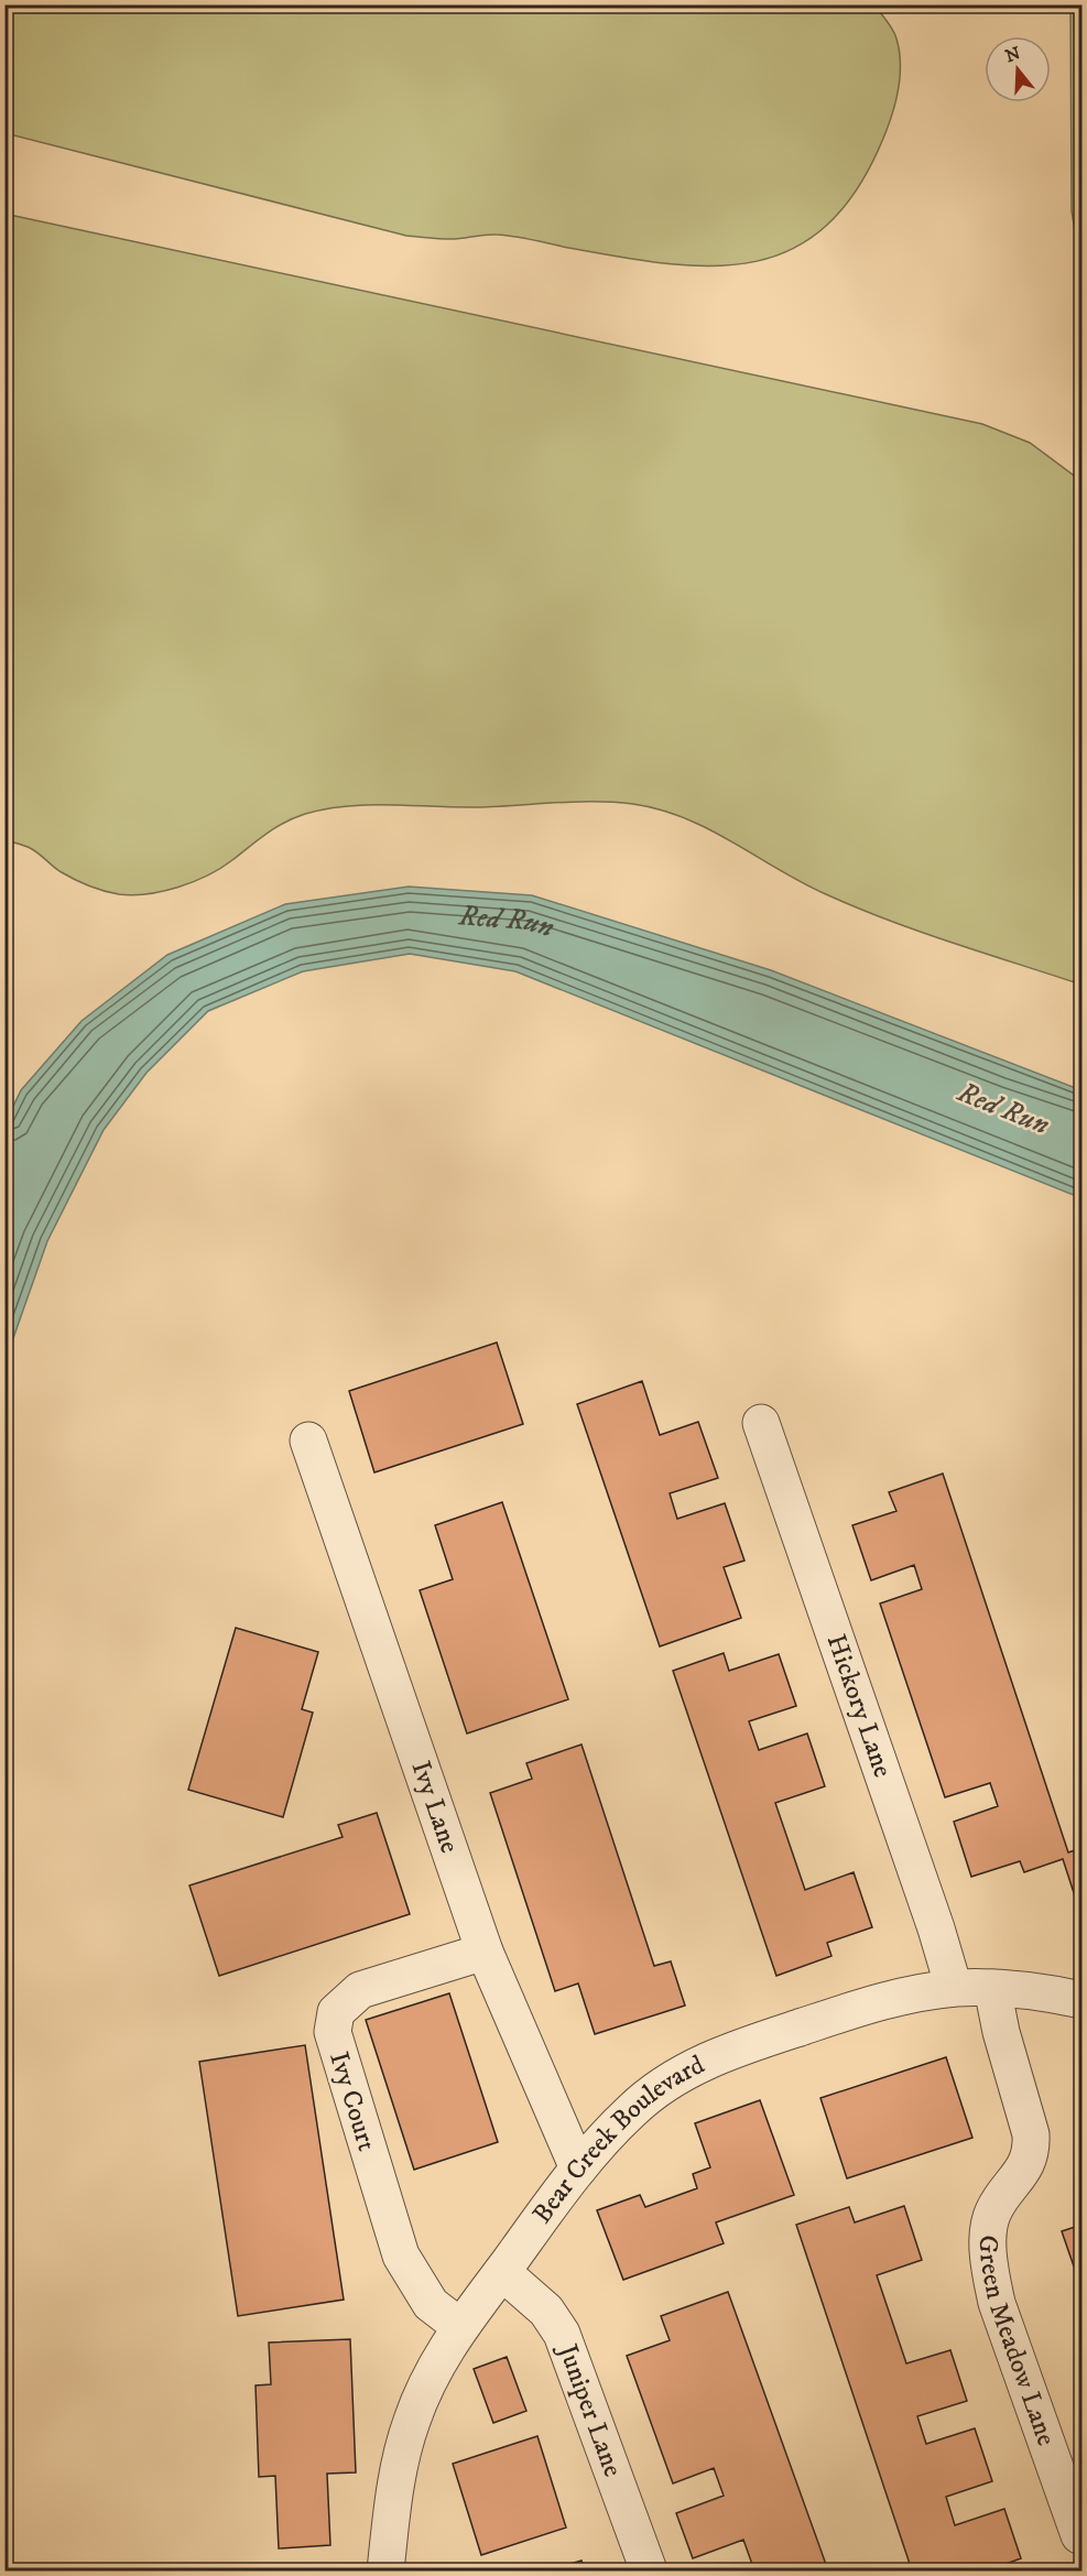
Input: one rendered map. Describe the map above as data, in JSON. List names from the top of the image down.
{
  "streets": {
    "street": [
      "Hickory Lane",
      "Ivy Lane",
      "Ivy Court",
      "Bear Creek Boulevard",
      "Green Meadow Lane",
      "Juniper Lane"
    ]
  },
  "crossings": [
    ["Hickory Lane", "Bear Creek Boulevard"],
    ["Ivy Lane", "Ivy Court"],
    ["Ivy Lane", "Bear Creek Boulevard"],
    ["Ivy Court", "Bear Creek Boulevard"],
    ["Bear Creek Boulevard", "Green Meadow Lane"],
    ["Bear Creek Boulevard", "Juniper Lane"]
  ],
  "water": ["Red Run"],
  "north": "top"
}
